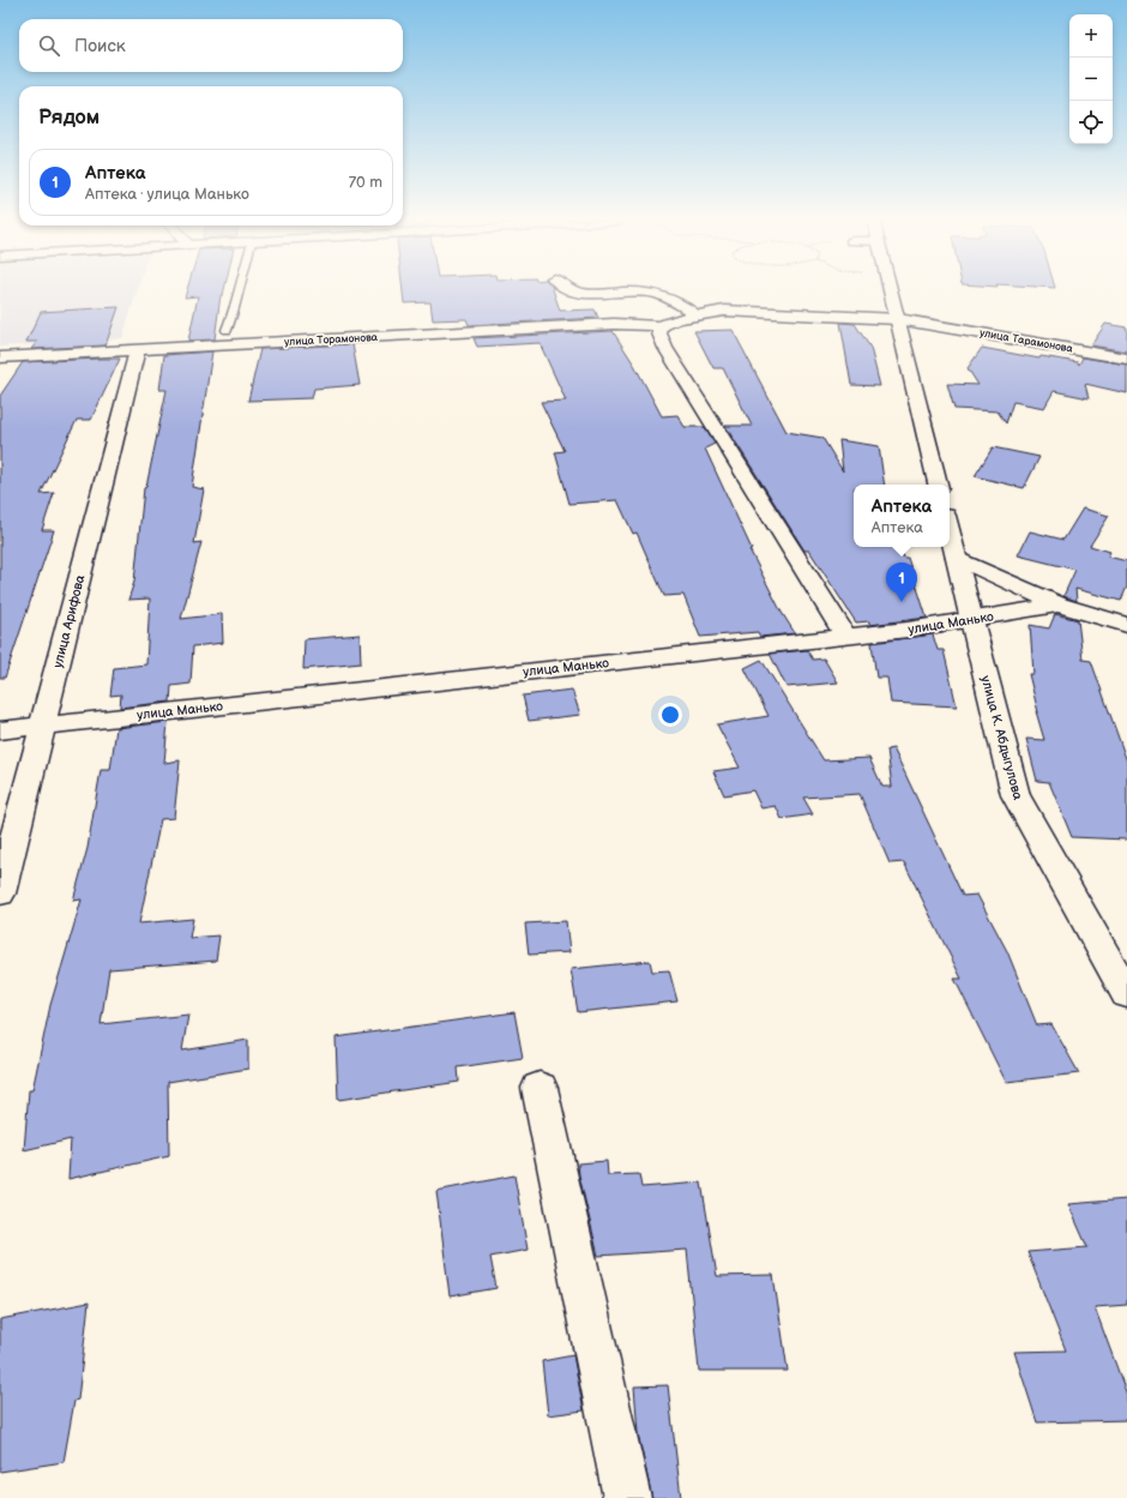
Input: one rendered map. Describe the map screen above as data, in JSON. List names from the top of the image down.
{
  "streets": {
    "street": [
      "улица Торамонова",
      "улица Тарамонова",
      "улица Арифова",
      "улица Манько",
      "улица К. Абдыгулова"
    ]
  },
  "crossings": [
    ["улица Торамонова", "улица Тарамонова"],
    ["улица Торамонова", "улица Арифова"],
    ["улица Арифова", "улица Манько"],
    ["улица Манько", "улица К. Абдыгулова"]
  ],
  "page": {
    "map_buttons": ["+", "−"],
    "search": "Поиск",
    "heading": "Рядом",
    "list": [
      {
        "mark": "1",
        "name": "Аптека",
        "note": "Аптека · улица Манько",
        "value": "70 m"
      }
    ],
    "popup": ["Аптека", "Аптека"],
    "pins": "1"
  }
}
